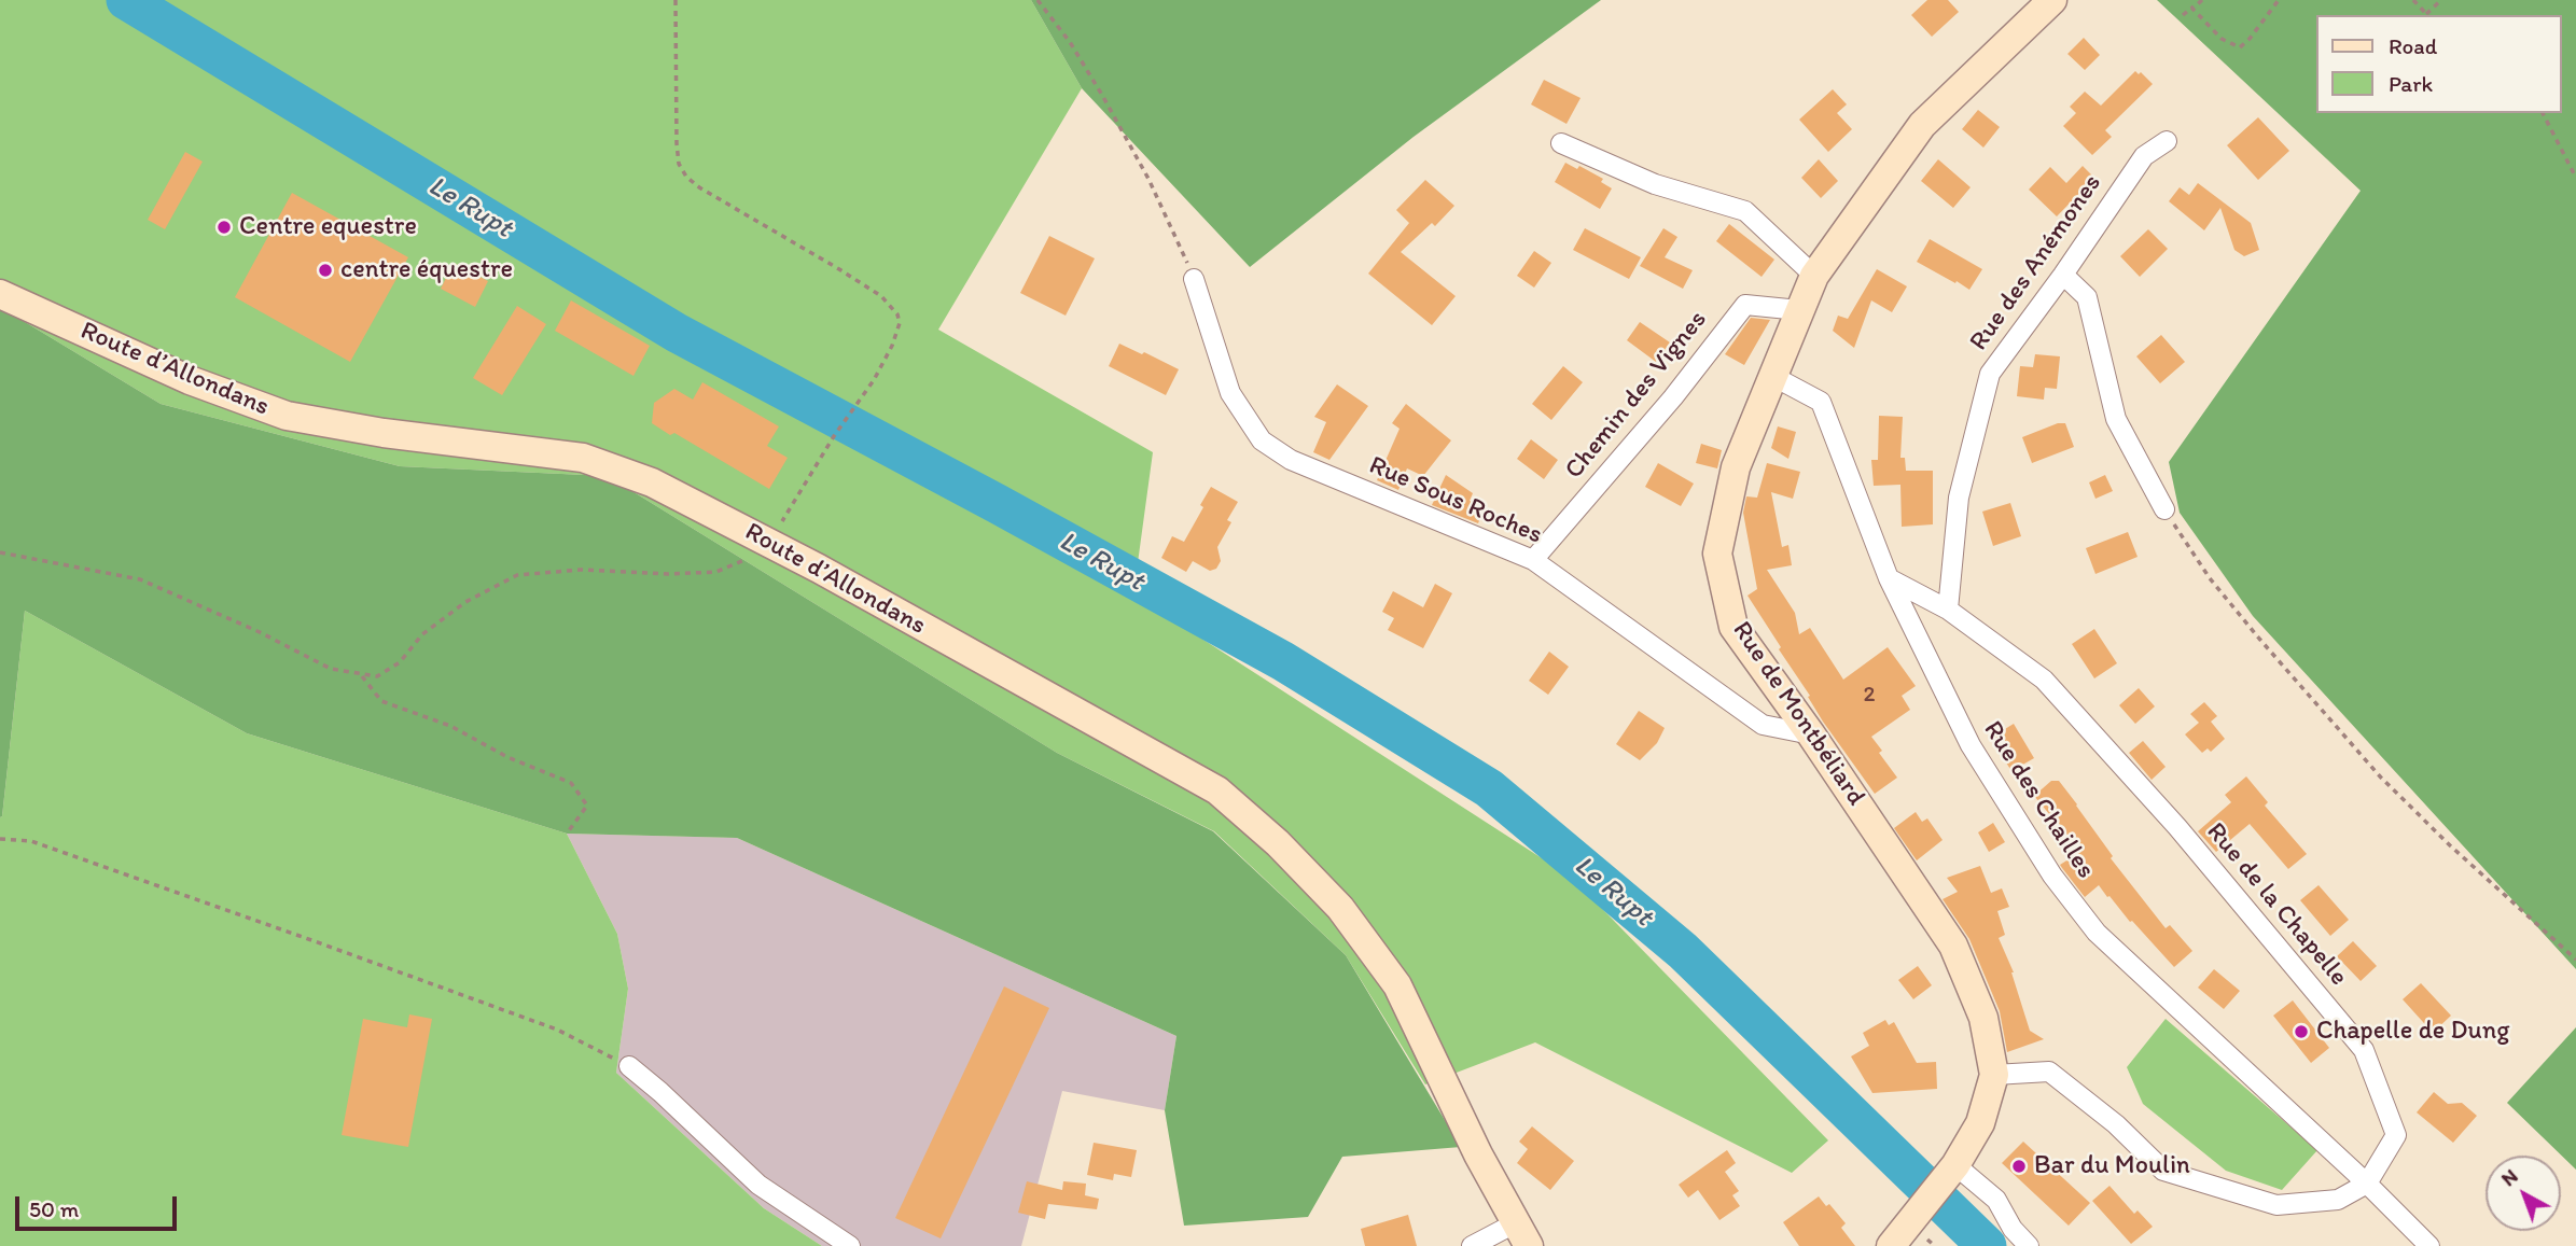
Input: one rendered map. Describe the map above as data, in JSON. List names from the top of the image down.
{
  "streets": {
    "main road": ["Route d’Allondans", "Rue de Montbéliard"],
    "street": [
      "Rue des Anémones",
      "Chemin des Vignes",
      "Rue Sous Roches",
      "Rue des Chailles",
      "Rue de la Chapelle"
    ]
  },
  "crossings": [
    ["Rue des Anémones", "Rue de la Chapelle"],
    ["Chemin des Vignes", "Rue Sous Roches"],
    ["Chemin des Vignes", "Rue de Montbéliard"],
    ["Rue Sous Roches", "Rue de Montbéliard"],
    ["Rue de Montbéliard", "Rue des Chailles"],
    ["Rue des Chailles", "Rue de la Chapelle"]
  ],
  "water": ["Le Rupt"],
  "places": [
    "Centre equestre",
    "centre équestre",
    "Chapelle de Dung",
    "Bar du Moulin"
  ],
  "house_numbers": ["2"],
  "legend": ["Road", "Park"],
  "scale_bar": "50 m",
  "north": "top left"
}
